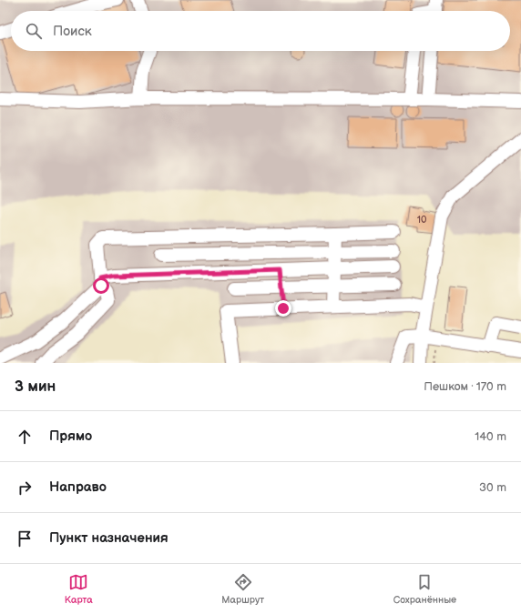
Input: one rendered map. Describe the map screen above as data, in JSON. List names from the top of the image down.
{
  "house_numbers": ["10"],
  "page": {
    "search": "Поиск",
    "heading": ["3 мин", "Пешком · 170 m"],
    "list": [
      ["Прямо", "140 m"],
      ["Направо", "30 m"],
      "Пункт назначения"
    ],
    "nav": ["Карта", "Маршрут", "Сохранённые"]
  }
}
